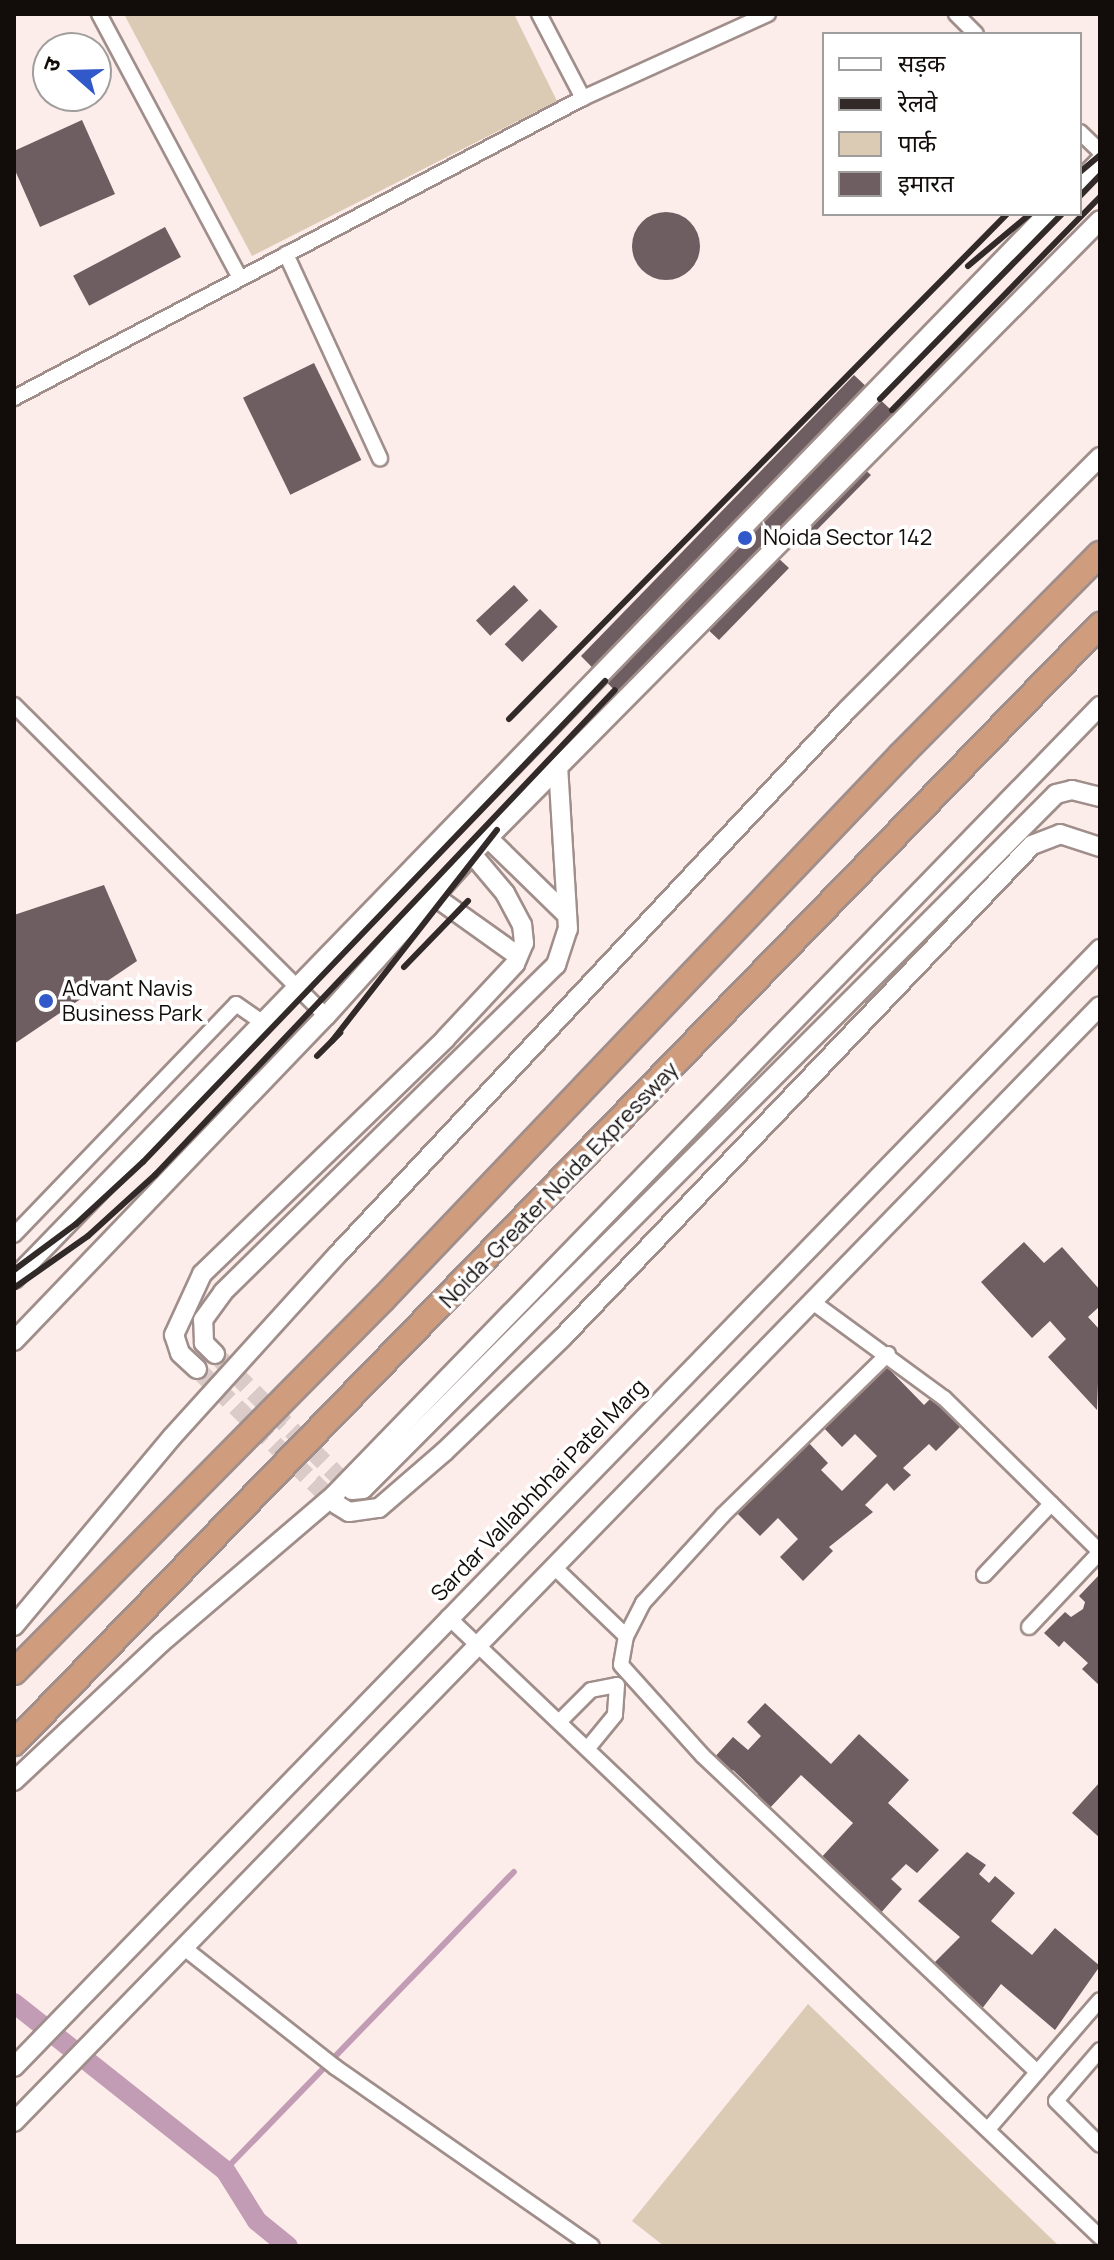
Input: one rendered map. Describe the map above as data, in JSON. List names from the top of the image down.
{
  "streets": {
    "highway": ["Noida-Greater Noida Expressway"],
    "street": ["Sardar Vallabhbhai Patel Marg"]
  },
  "places": ["Noida Sector 142", "Advant Navis Business Park"],
  "legend": [
    "सड़क",
    "रेलवे",
    "पार्क",
    "इमारत"
  ],
  "north": "left"
}
